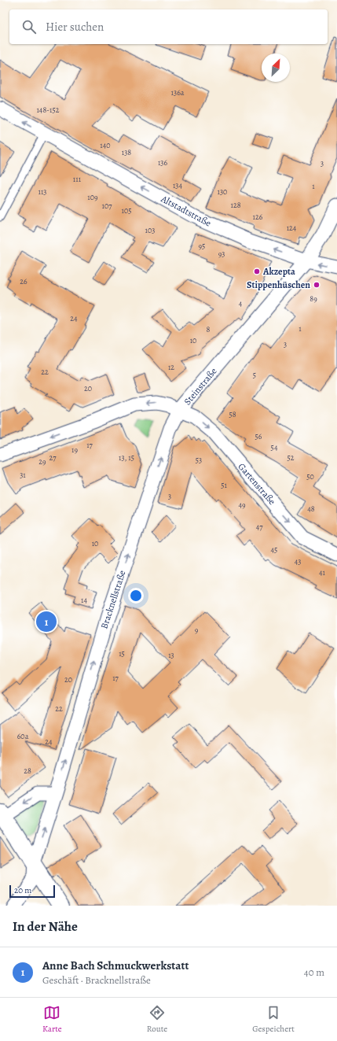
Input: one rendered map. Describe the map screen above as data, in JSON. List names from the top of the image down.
{
  "streets": {
    "street": [
      "Altstadtstraße",
      "Steinstraße",
      "Gartenstraße",
      "Bracknellstraße"
    ]
  },
  "crossings": [
    ["Altstadtstraße", "Steinstraße"],
    ["Steinstraße", "Gartenstraße"],
    ["Steinstraße", "Bracknellstraße"],
    ["Gartenstraße", "Bracknellstraße"]
  ],
  "one_way": [
    "Altstadtstraße",
    "Steinstraße",
    "Gartenstraße",
    "Bracknellstraße"
  ],
  "places": ["Akzepta", "Stippenhüschen"],
  "house_numbers": [
    "136a",
    "148-152",
    "140",
    "138",
    "136",
    "3",
    "111",
    "134",
    "1",
    "113",
    "130",
    "109",
    "128",
    "107",
    "105",
    "126",
    "124",
    "103",
    "95",
    "93",
    "26",
    "89",
    "4",
    "24",
    "1",
    "8",
    "10",
    "3",
    "12",
    "22",
    "5",
    "20",
    "58",
    "56",
    "17",
    "54",
    "19",
    "27",
    "13, 15",
    "52",
    "53",
    "29",
    "31",
    "50",
    "51",
    "3",
    "49",
    "48",
    "47",
    "10",
    "45",
    "43",
    "41",
    "14",
    "9",
    "15",
    "13",
    "17",
    "20",
    "22",
    "60a",
    "24",
    "28"
  ],
  "scale_bar": "20 m",
  "north": "top right",
  "page": {
    "search": "Hier suchen",
    "pins": "1",
    "scale": "20 m",
    "heading": "In der Nähe",
    "list": [
      {
        "mark": "1",
        "name": "Anne Bach Schmuckwerkstatt",
        "note": "Geschäft · Bracknellstraße",
        "value": "40 m"
      }
    ],
    "nav": ["Karte", "Route", "Gespeichert"]
  }
}
